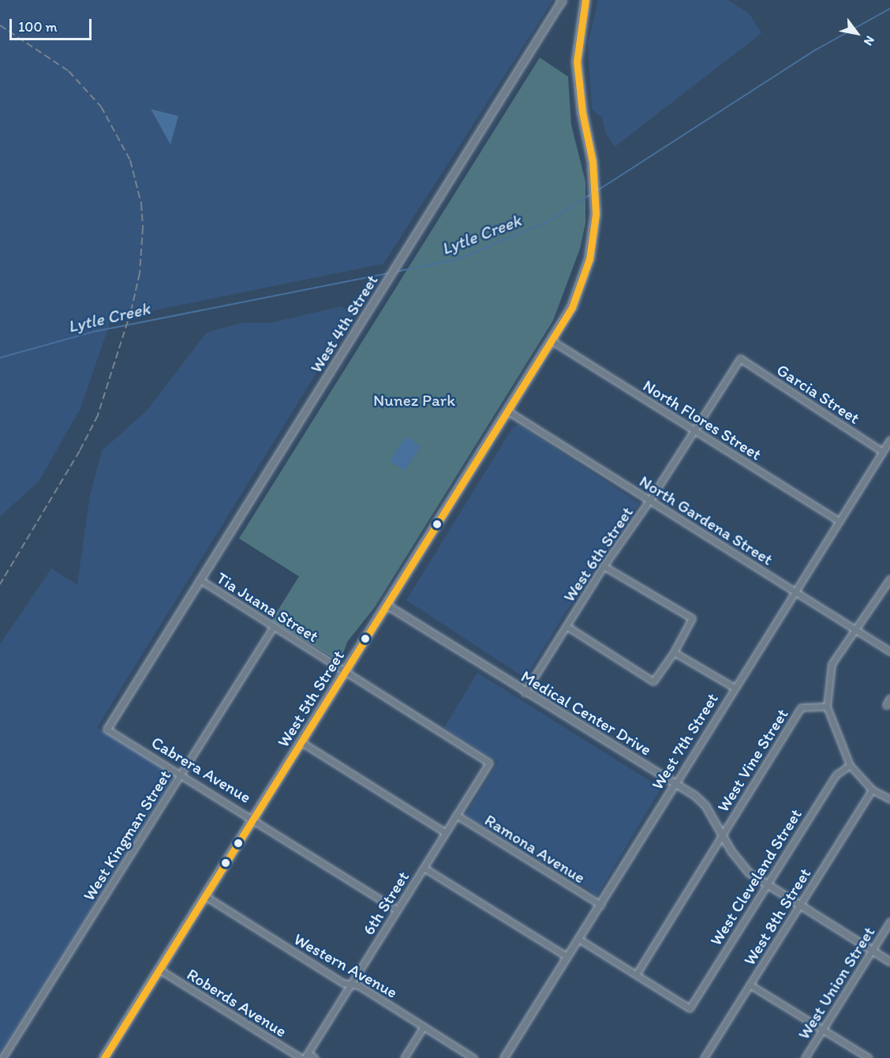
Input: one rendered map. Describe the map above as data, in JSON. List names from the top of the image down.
{
  "streets": {
    "main road": ["West 5th Street"],
    "street": [
      "West 4th Street",
      "Garcia Street",
      "North Flores Street",
      "North Gardena Street",
      "West 6th Street",
      "Tia Juana Street",
      "Medical Center Drive",
      "West 7th Street",
      "West Vine Street",
      "Cabrera Avenue",
      "West Kingman Street",
      "Ramona Avenue",
      "West Cleveland Street",
      "6th Street",
      "West 8th Street",
      "Western Avenue",
      "West Union Street",
      "Roberds Avenue"
    ]
  },
  "crossings": [
    ["West 4th Street", "Tia Juana Street"],
    ["West 4th Street", "Cabrera Avenue"],
    ["Garcia Street", "West 6th Street"],
    ["Garcia Street", "West 7th Street"],
    ["North Flores Street", "West 6th Street"],
    ["North Flores Street", "West 5th Street"],
    ["North Flores Street", "West 7th Street"],
    ["North Gardena Street", "West 6th Street"],
    ["North Gardena Street", "West 5th Street"],
    ["North Gardena Street", "West 7th Street"],
    ["West 6th Street", "Medical Center Drive"],
    ["Tia Juana Street", "West 5th Street"],
    ["Tia Juana Street", "West Kingman Street"],
    ["Tia Juana Street", "6th Street"],
    ["West 5th Street", "Medical Center Drive"],
    ["West 5th Street", "Cabrera Avenue"],
    ["West 5th Street", "Western Avenue"],
    ["West 5th Street", "Roberds Avenue"],
    ["Medical Center Drive", "West 7th Street"],
    ["Medical Center Drive", "West Vine Street"],
    ["Medical Center Drive", "West Cleveland Street"],
    ["Medical Center Drive", "West 8th Street"],
    ["Medical Center Drive", "West Union Street"],
    ["West 7th Street", "Ramona Avenue"],
    ["West Vine Street", "West Cleveland Street"],
    ["Cabrera Avenue", "West Kingman Street"],
    ["Cabrera Avenue", "6th Street"],
    ["Ramona Avenue", "6th Street"],
    ["6th Street", "Western Avenue"]
  ],
  "water": ["Lytle Creek"],
  "parks": ["Nunez Park"],
  "scale_bar": "100 m",
  "north": "bottom right"
}
